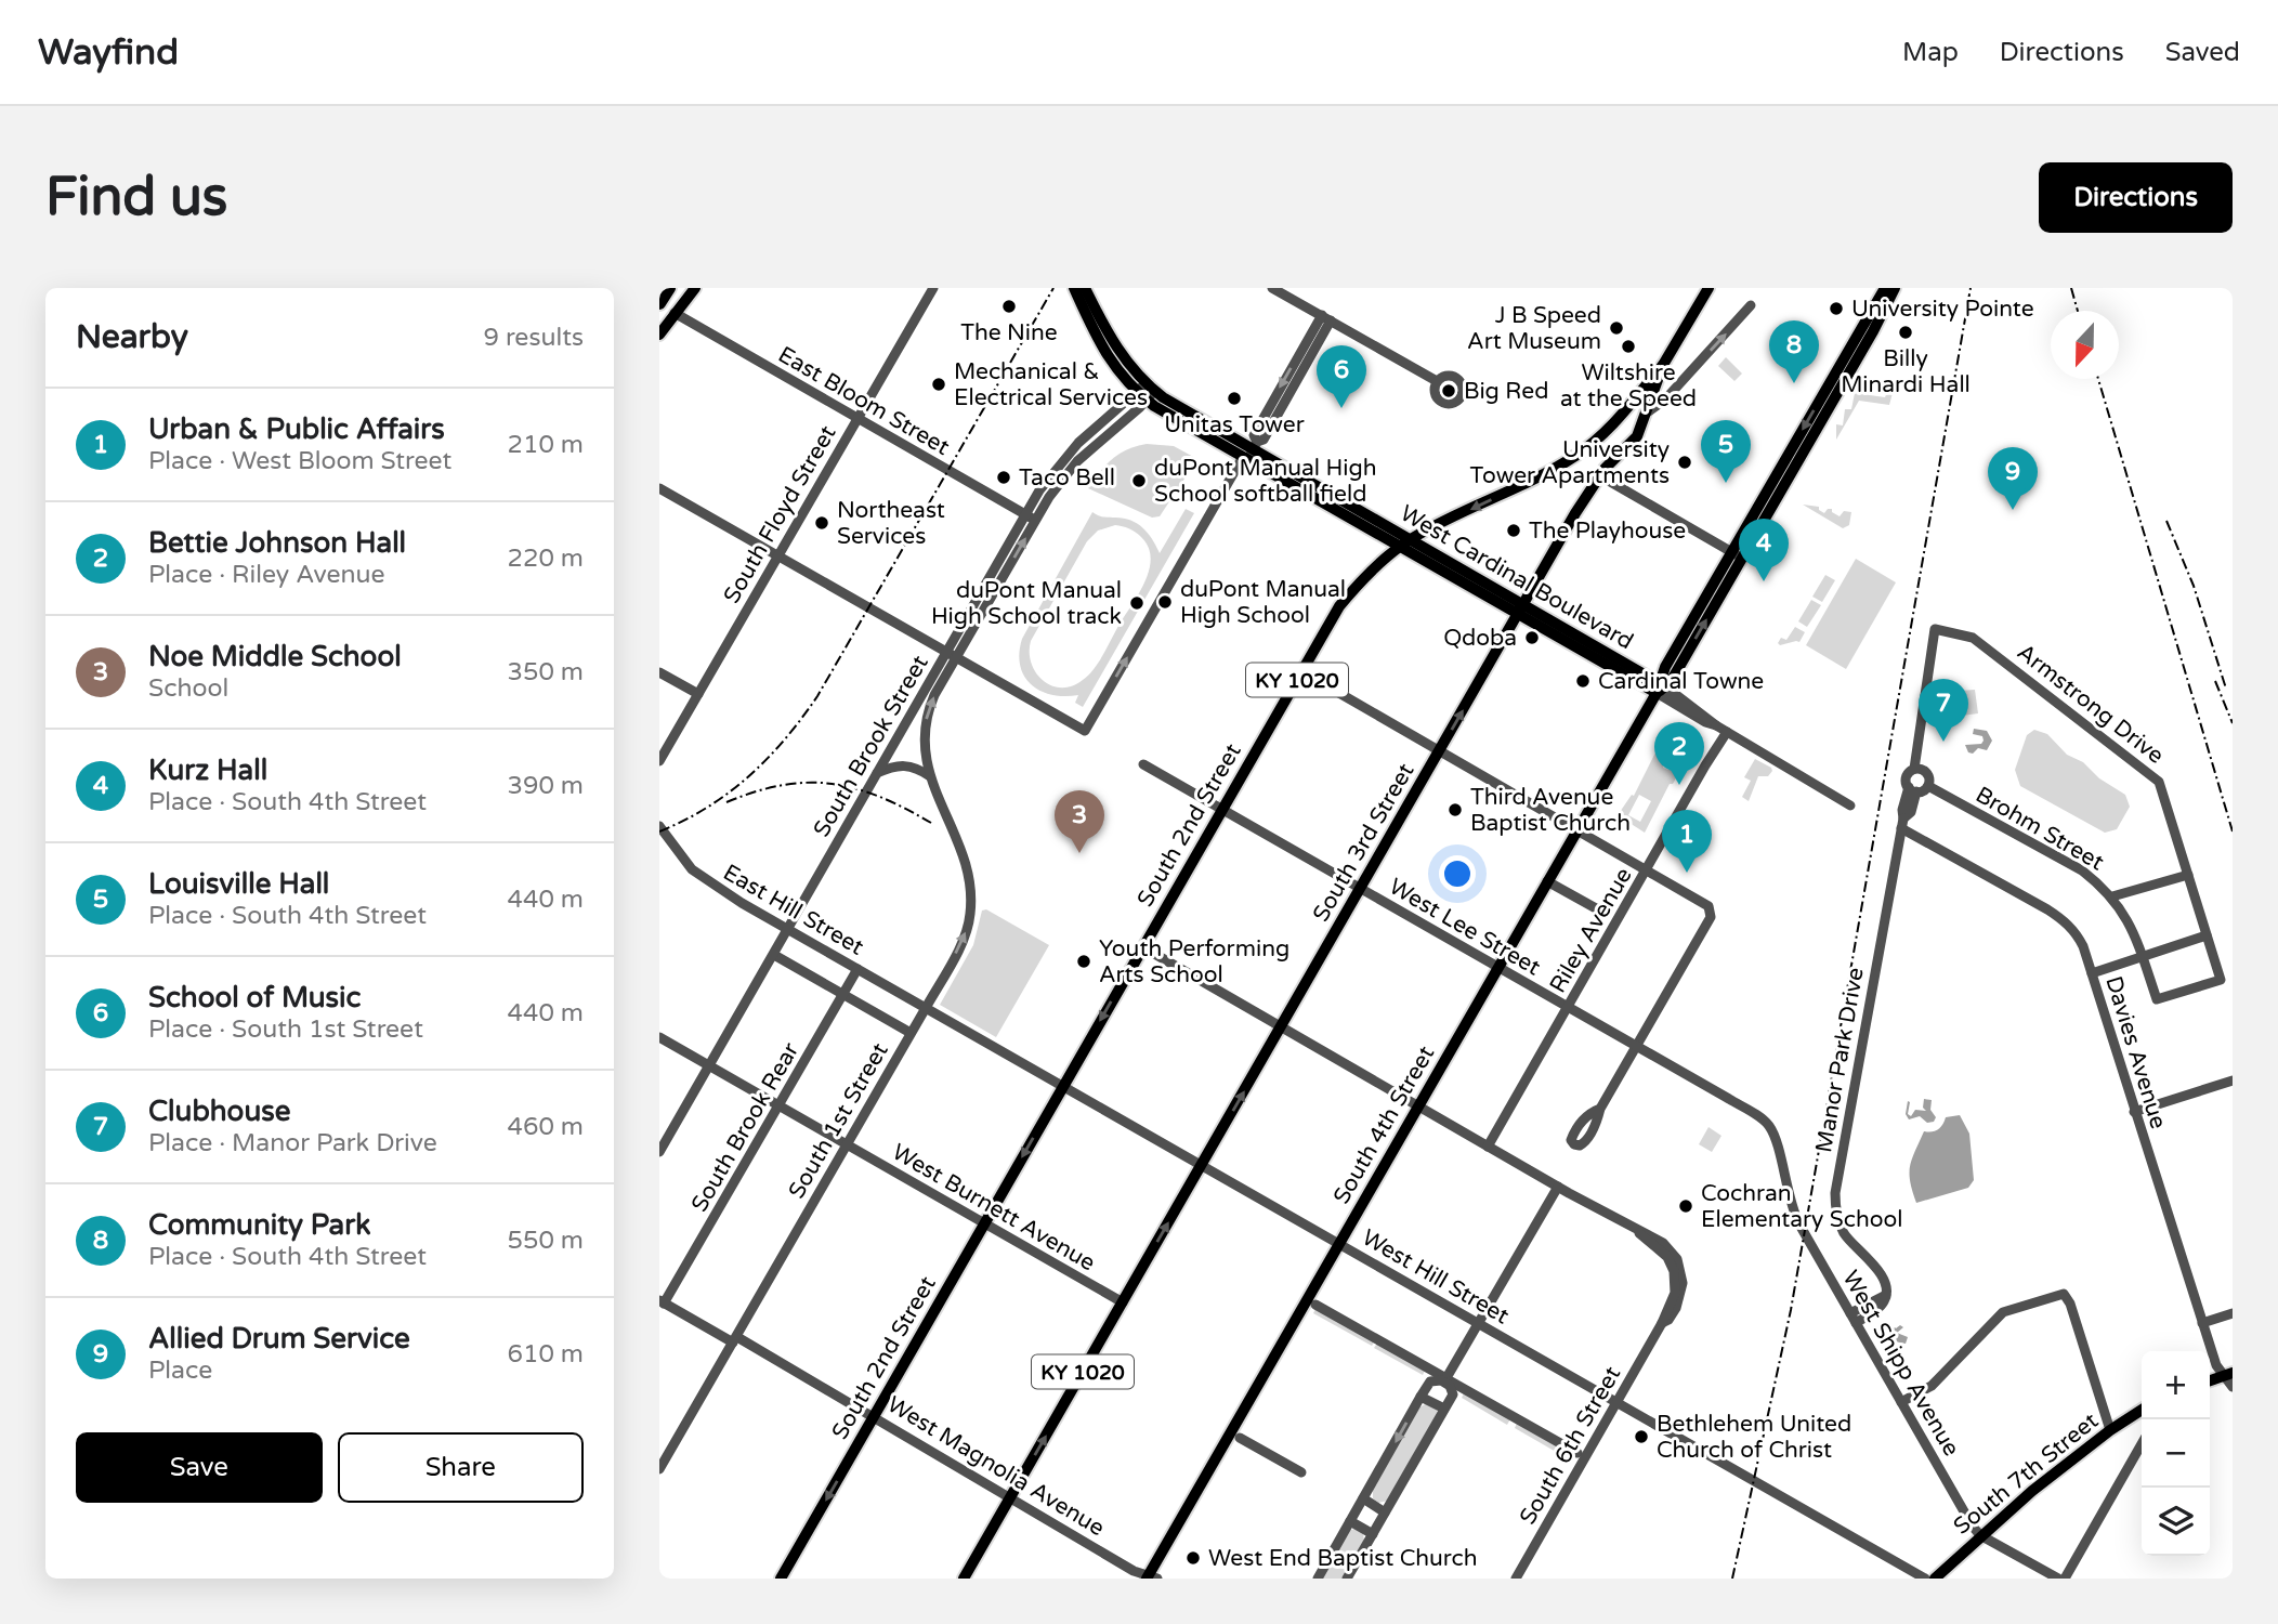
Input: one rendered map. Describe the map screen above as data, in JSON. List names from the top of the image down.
{
  "streets": {
    "main road": [
      "West Cardinal Boulevard",
      "KY 1020",
      "South 2nd Street",
      "South 3rd Street",
      "South 4th Street",
      "South 7th Street"
    ],
    "street": [
      "East Bloom Street",
      "South Floyd Street",
      "Armstrong Drive",
      "South Brook Street",
      "Brohm Street",
      "East Hill Street",
      "West Lee Street",
      "Riley Avenue",
      "Davies Avenue",
      "Manor Park Drive",
      "South 1st Street",
      "South Brook Rear",
      "West Burnett Avenue",
      "West Hill Street",
      "West Shipp Avenue",
      "South 6th Street",
      "West Magnolia Avenue"
    ]
  },
  "crossings": [
    ["East Bloom Street", "South Floyd Street"],
    ["East Bloom Street", "South Brook Street"],
    ["West Cardinal Boulevard", "South Brook Street"],
    ["West Cardinal Boulevard", "South 2nd Street"],
    ["West Cardinal Boulevard", "South 3rd Street"],
    ["West Cardinal Boulevard", "Riley Avenue"],
    ["West Cardinal Boulevard", "South 4th Street"],
    ["Armstrong Drive", "Brohm Street"],
    ["Armstrong Drive", "Manor Park Drive"],
    ["South Brook Street", "East Hill Street"],
    ["South Brook Street", "South 1st Street"],
    ["South Brook Street", "West Burnett Avenue"],
    ["South 2nd Street", "South 3rd Street"],
    ["South 2nd Street", "West Lee Street"],
    ["South 2nd Street", "West Burnett Avenue"],
    ["South 2nd Street", "West Hill Street"],
    ["South 2nd Street", "South 6th Street"],
    ["South 2nd Street", "West Magnolia Avenue"],
    ["South 3rd Street", "West Lee Street"],
    ["South 3rd Street", "West Burnett Avenue"],
    ["South 3rd Street", "West Hill Street"],
    ["South 3rd Street", "South 6th Street"],
    ["South 3rd Street", "West Magnolia Avenue"],
    ["East Hill Street", "South 1st Street"],
    ["East Hill Street", "South Brook Rear"],
    ["East Hill Street", "West Hill Street"],
    ["West Lee Street", "Riley Avenue"],
    ["West Lee Street", "South 4th Street"],
    ["West Lee Street", "West Shipp Avenue"],
    ["Riley Avenue", "South 6th Street"],
    ["Davies Avenue", "Manor Park Drive"],
    ["Manor Park Drive", "West Shipp Avenue"],
    ["South 1st Street", "West Burnett Avenue"],
    ["South 1st Street", "West Hill Street"],
    ["South 1st Street", "West Magnolia Avenue"],
    ["South 4th Street", "West Hill Street"],
    ["South 4th Street", "South 6th Street"],
    ["South 4th Street", "West Magnolia Avenue"],
    ["South Brook Rear", "West Burnett Avenue"],
    ["South Brook Rear", "West Magnolia Avenue"],
    ["West Hill Street", "South 6th Street"],
    ["West Shipp Avenue", "South 7th Street"]
  ],
  "one_way": ["South 2nd Street", "South 3rd Street", "South 1st Street"],
  "places": [
    "The Nine",
    "University Pointe",
    "J B Speed Art Museum",
    "Billy Minardi Hall",
    "Wiltshire at the Speed",
    "Mechanical & Electrical Services",
    "Big Red",
    "Unitas Tower",
    "University Tower Apartments",
    "Taco Bell",
    "duPont Manual High School softball field",
    "Northeast Services",
    "The Playhouse",
    "duPont Manual High School",
    "duPont Manual High School track",
    "Qdoba",
    "Cardinal Towne",
    "Third Avenue Baptist Church",
    "Youth Performing Arts School",
    "Cochran Elementary School",
    "Bethlehem United Church of Christ",
    "West End Baptist Church"
  ],
  "north": "bottom",
  "page": {
    "header": "Wayfind",
    "nav": ["Map", "Directions", "Saved"],
    "buttons": [
      "Directions",
      ["Save", "Share"]
    ],
    "title": "Find us",
    "heading": ["Nearby", "9 results"],
    "pins": [
      "8",
      "6",
      "5",
      "9",
      "4",
      "7",
      "2",
      "3",
      "1"
    ],
    "list": [
      {
        "mark": "1",
        "name": "Urban & Public Affairs",
        "note": "Place · West Bloom Street",
        "value": "210 m"
      },
      {
        "mark": "2",
        "name": "Bettie Johnson Hall",
        "note": "Place · Riley Avenue",
        "value": "220 m"
      },
      {
        "mark": "3",
        "name": "Noe Middle School",
        "note": "School",
        "value": "350 m"
      },
      {
        "mark": "4",
        "name": "Kurz Hall",
        "note": "Place · South 4th Street",
        "value": "390 m"
      },
      {
        "mark": "5",
        "name": "Louisville Hall",
        "note": "Place · South 4th Street",
        "value": "440 m"
      },
      {
        "mark": "6",
        "name": "School of Music",
        "note": "Place · South 1st Street",
        "value": "440 m"
      },
      {
        "mark": "7",
        "name": "Clubhouse",
        "note": "Place · Manor Park Drive",
        "value": "460 m"
      },
      {
        "mark": "8",
        "name": "Community Park",
        "note": "Place · South 4th Street",
        "value": "550 m"
      },
      {
        "mark": "9",
        "name": "Allied Drum Service",
        "note": "Place",
        "value": "610 m"
      }
    ],
    "map_buttons": ["+", "−"]
  }
}
